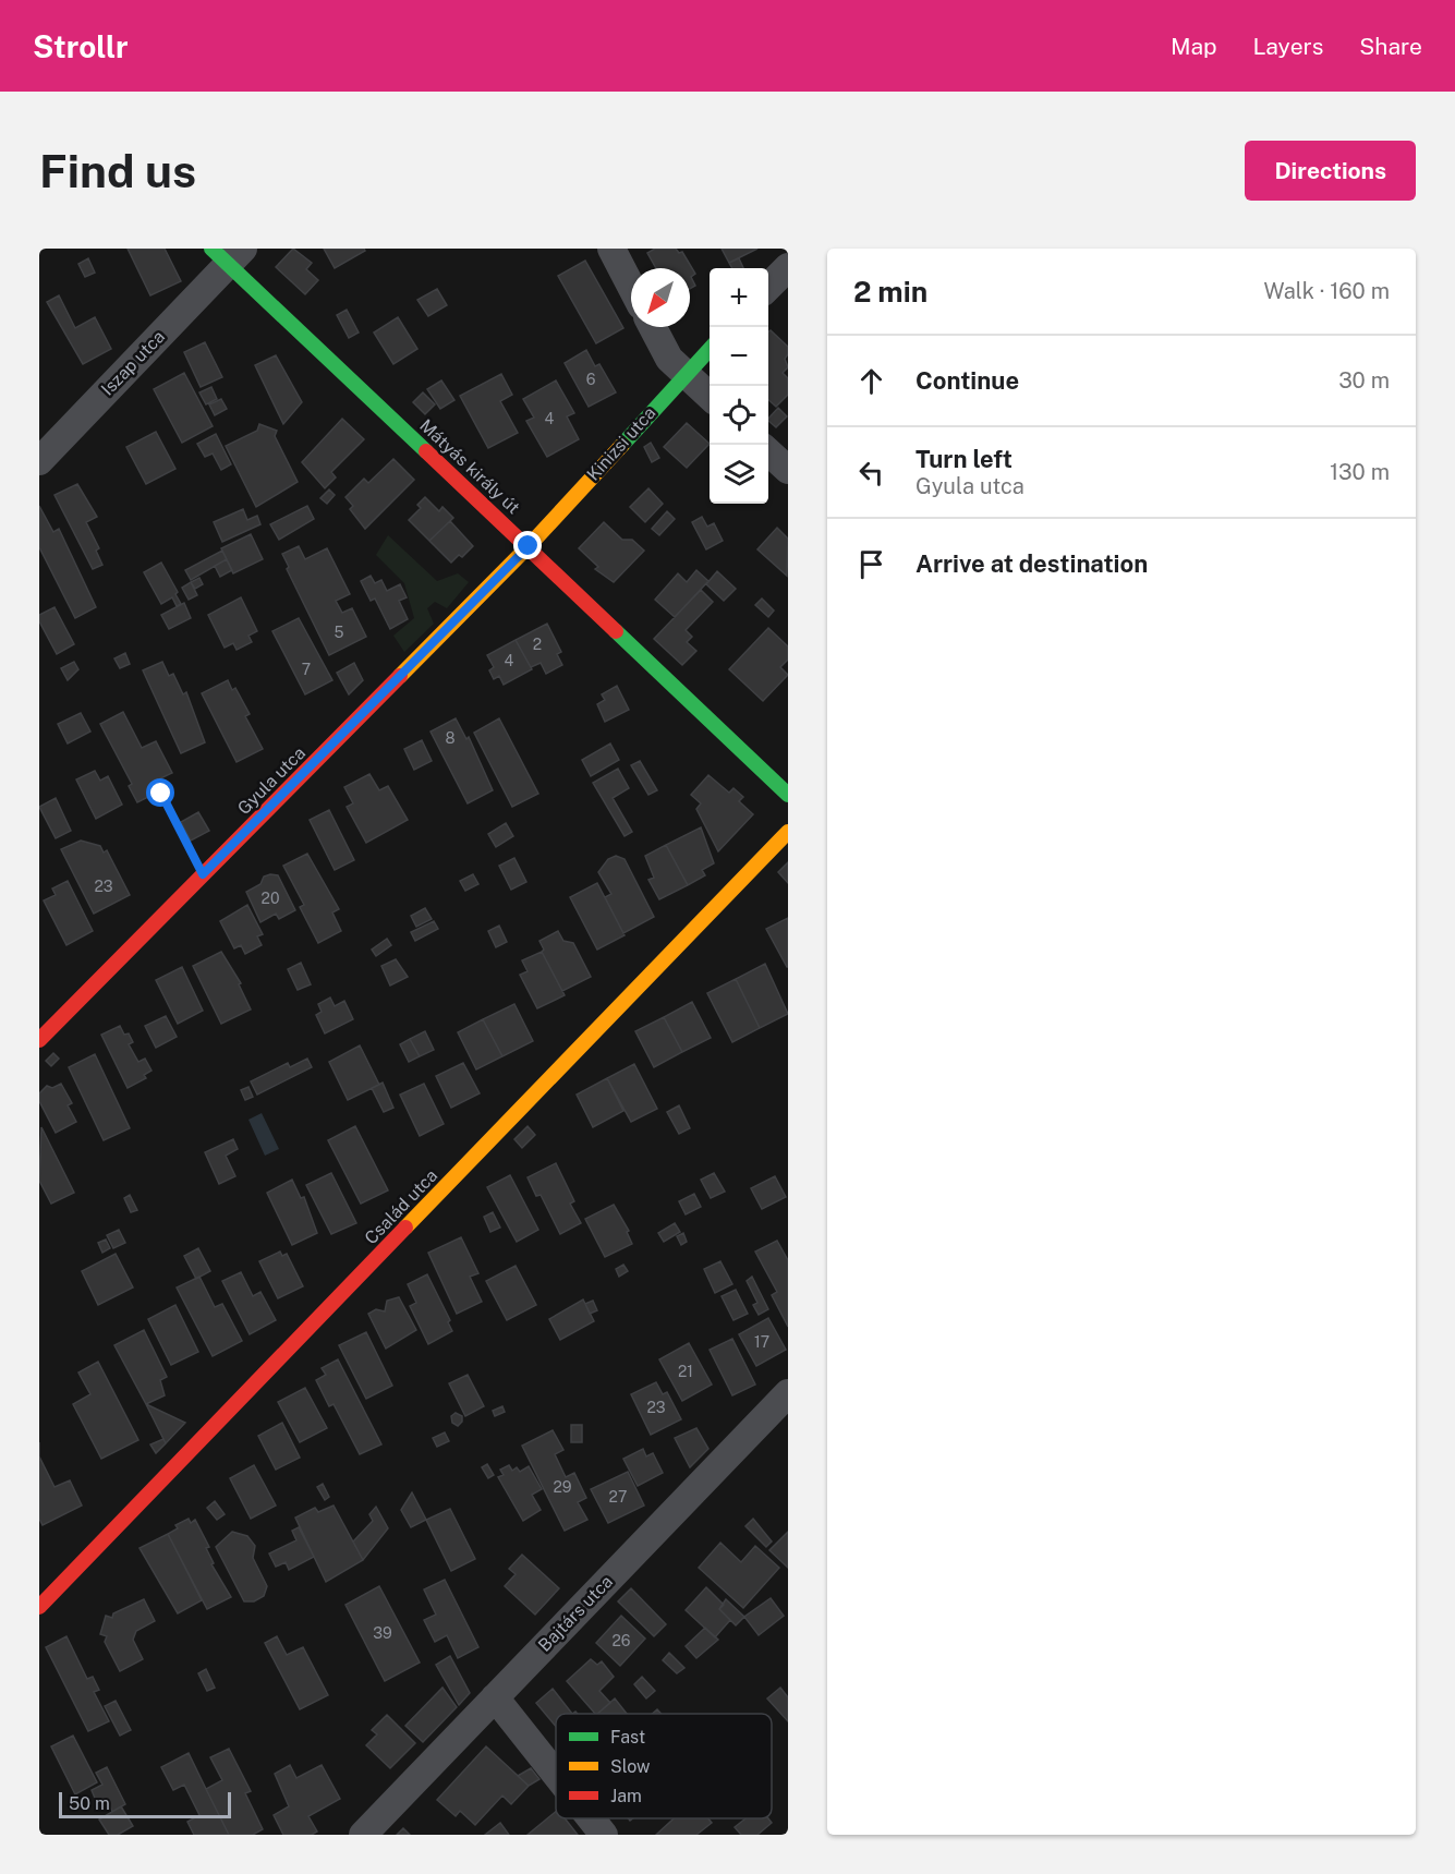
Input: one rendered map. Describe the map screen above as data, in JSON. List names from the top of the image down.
{
  "streets": {
    "street": [
      "Iszap utca",
      "Kinizsi utca",
      "Mátyás király út",
      "Gyula utca",
      "Család utca",
      "Bajtárs utca"
    ]
  },
  "crossings": [
    ["Iszap utca", "Mátyás király út"],
    ["Kinizsi utca", "Mátyás király út"],
    ["Kinizsi utca", "Gyula utca"],
    ["Mátyás király út", "Gyula utca"]
  ],
  "house_numbers": [
    "6",
    "4",
    "5",
    "2",
    "4",
    "7",
    "8",
    "23",
    "20",
    "17",
    "21",
    "23",
    "29",
    "27",
    "39",
    "26"
  ],
  "legend": ["Fast", "Slow", "Jam"],
  "scale_bar": "50 m",
  "north": "bottom left",
  "page": {
    "header": "Strollr",
    "nav": ["Map", "Layers", "Share"],
    "buttons": "Directions",
    "title": "Find us",
    "heading": ["2 min", "Walk · 160 m"],
    "map_buttons": ["+", "−"],
    "list": [
      ["Continue", "30 m"],
      ["Turn left", "Gyula utca", "130 m"],
      "Arrive at destination"
    ],
    "scale": "50 m"
  }
}
